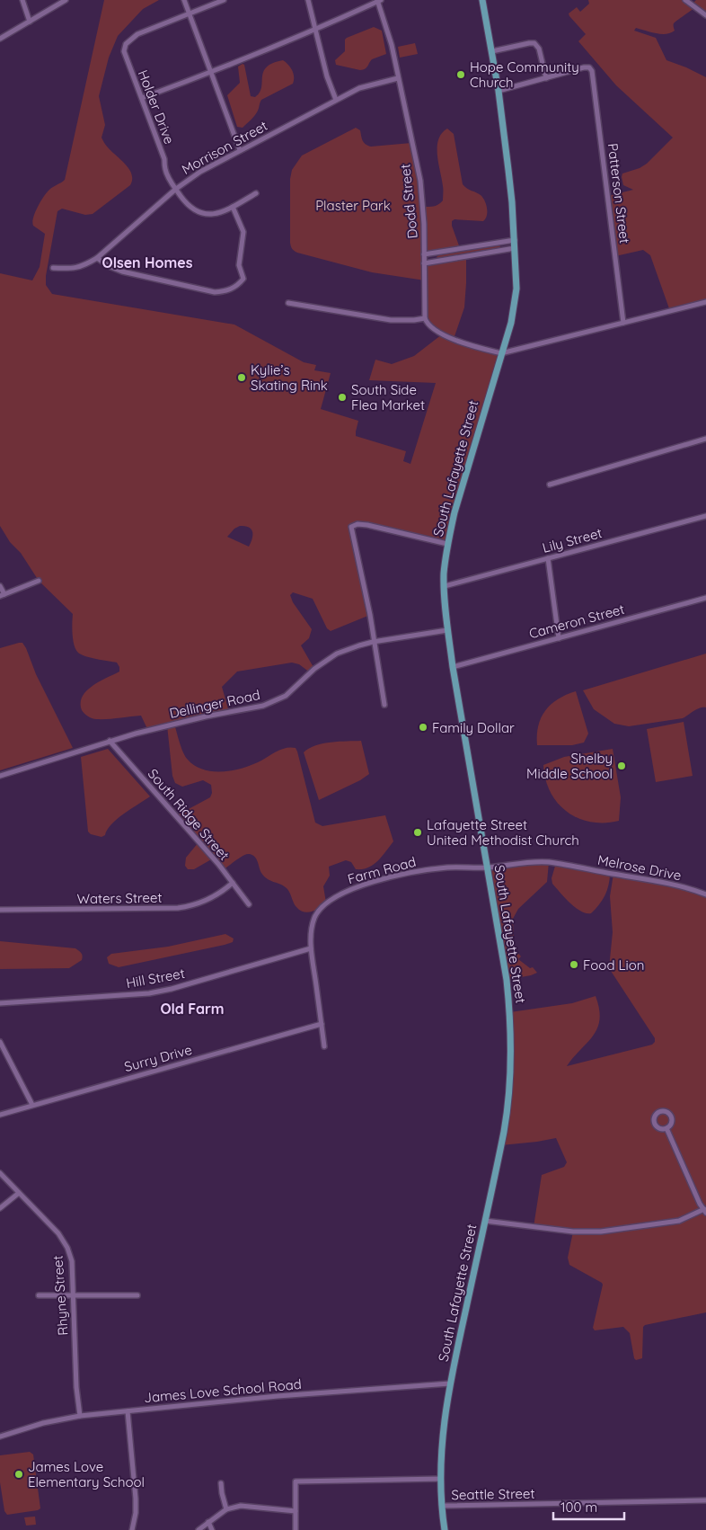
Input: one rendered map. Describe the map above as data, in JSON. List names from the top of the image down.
{
  "streets": {
    "main road": ["South Lafayette Street"],
    "street": [
      "Holder Drive",
      "Morrison Street",
      "Patterson Street",
      "Dodd Street",
      "Lily Street",
      "Cameron Street",
      "Dellinger Road",
      "South Ridge Street",
      "Melrose Drive",
      "Farm Road",
      "Waters Street",
      "Hill Street",
      "Surry Drive",
      "Rhyne Street",
      "James Love School Road",
      "Seattle Street"
    ]
  },
  "crossings": [
    ["Holder Drive", "Morrison Street"],
    ["Morrison Street", "Dodd Street"],
    ["South Lafayette Street", "Lily Street"],
    ["South Lafayette Street", "Cameron Street"],
    ["South Lafayette Street", "Dellinger Road"],
    ["South Lafayette Street", "Melrose Drive"],
    ["South Lafayette Street", "Farm Road"],
    ["South Lafayette Street", "James Love School Road"],
    ["South Lafayette Street", "Seattle Street"],
    ["Dellinger Road", "South Ridge Street"],
    ["South Ridge Street", "Waters Street"],
    ["Melrose Drive", "Farm Road"],
    ["Farm Road", "Hill Street"],
    ["Farm Road", "Surry Drive"],
    ["Rhyne Street", "James Love School Road"]
  ],
  "districts": ["Olsen Homes", "Old Farm"],
  "parks": ["Plaster Park"],
  "places": [
    "Hope Community Church",
    "Kylie’s Skating Rink",
    "South Side Flea Market",
    "Family Dollar",
    "Shelby Middle School",
    "Lafayette Street United Methodist Church",
    "Food Lion",
    "James Love Elementary School"
  ],
  "scale_bar": "100 m"
}
